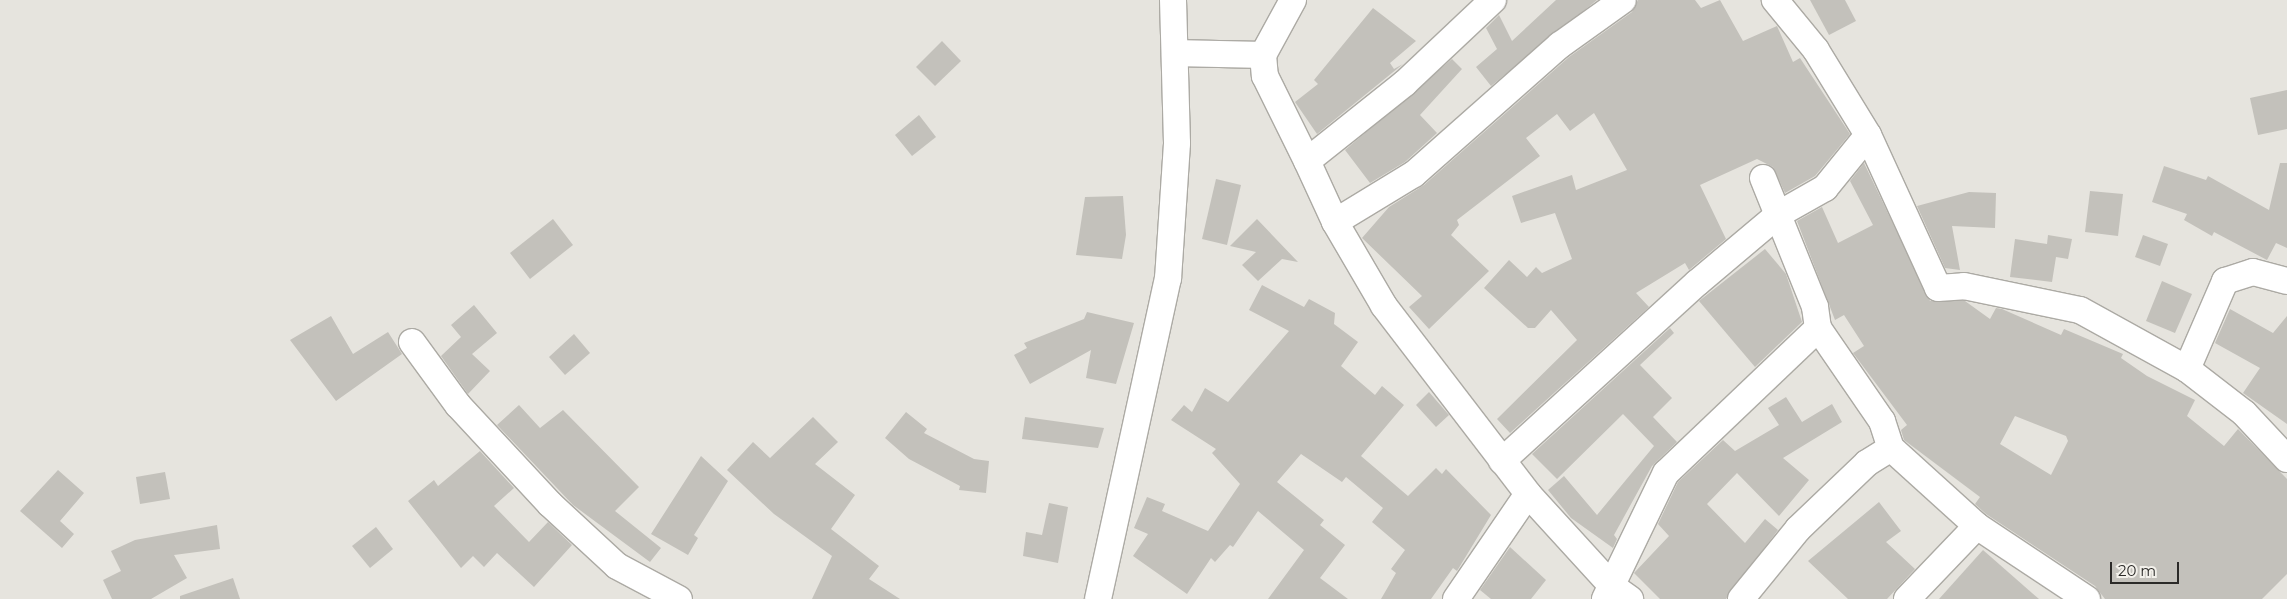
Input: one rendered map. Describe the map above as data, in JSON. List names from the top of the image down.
{
  "scale_bar": "20 m"
}
